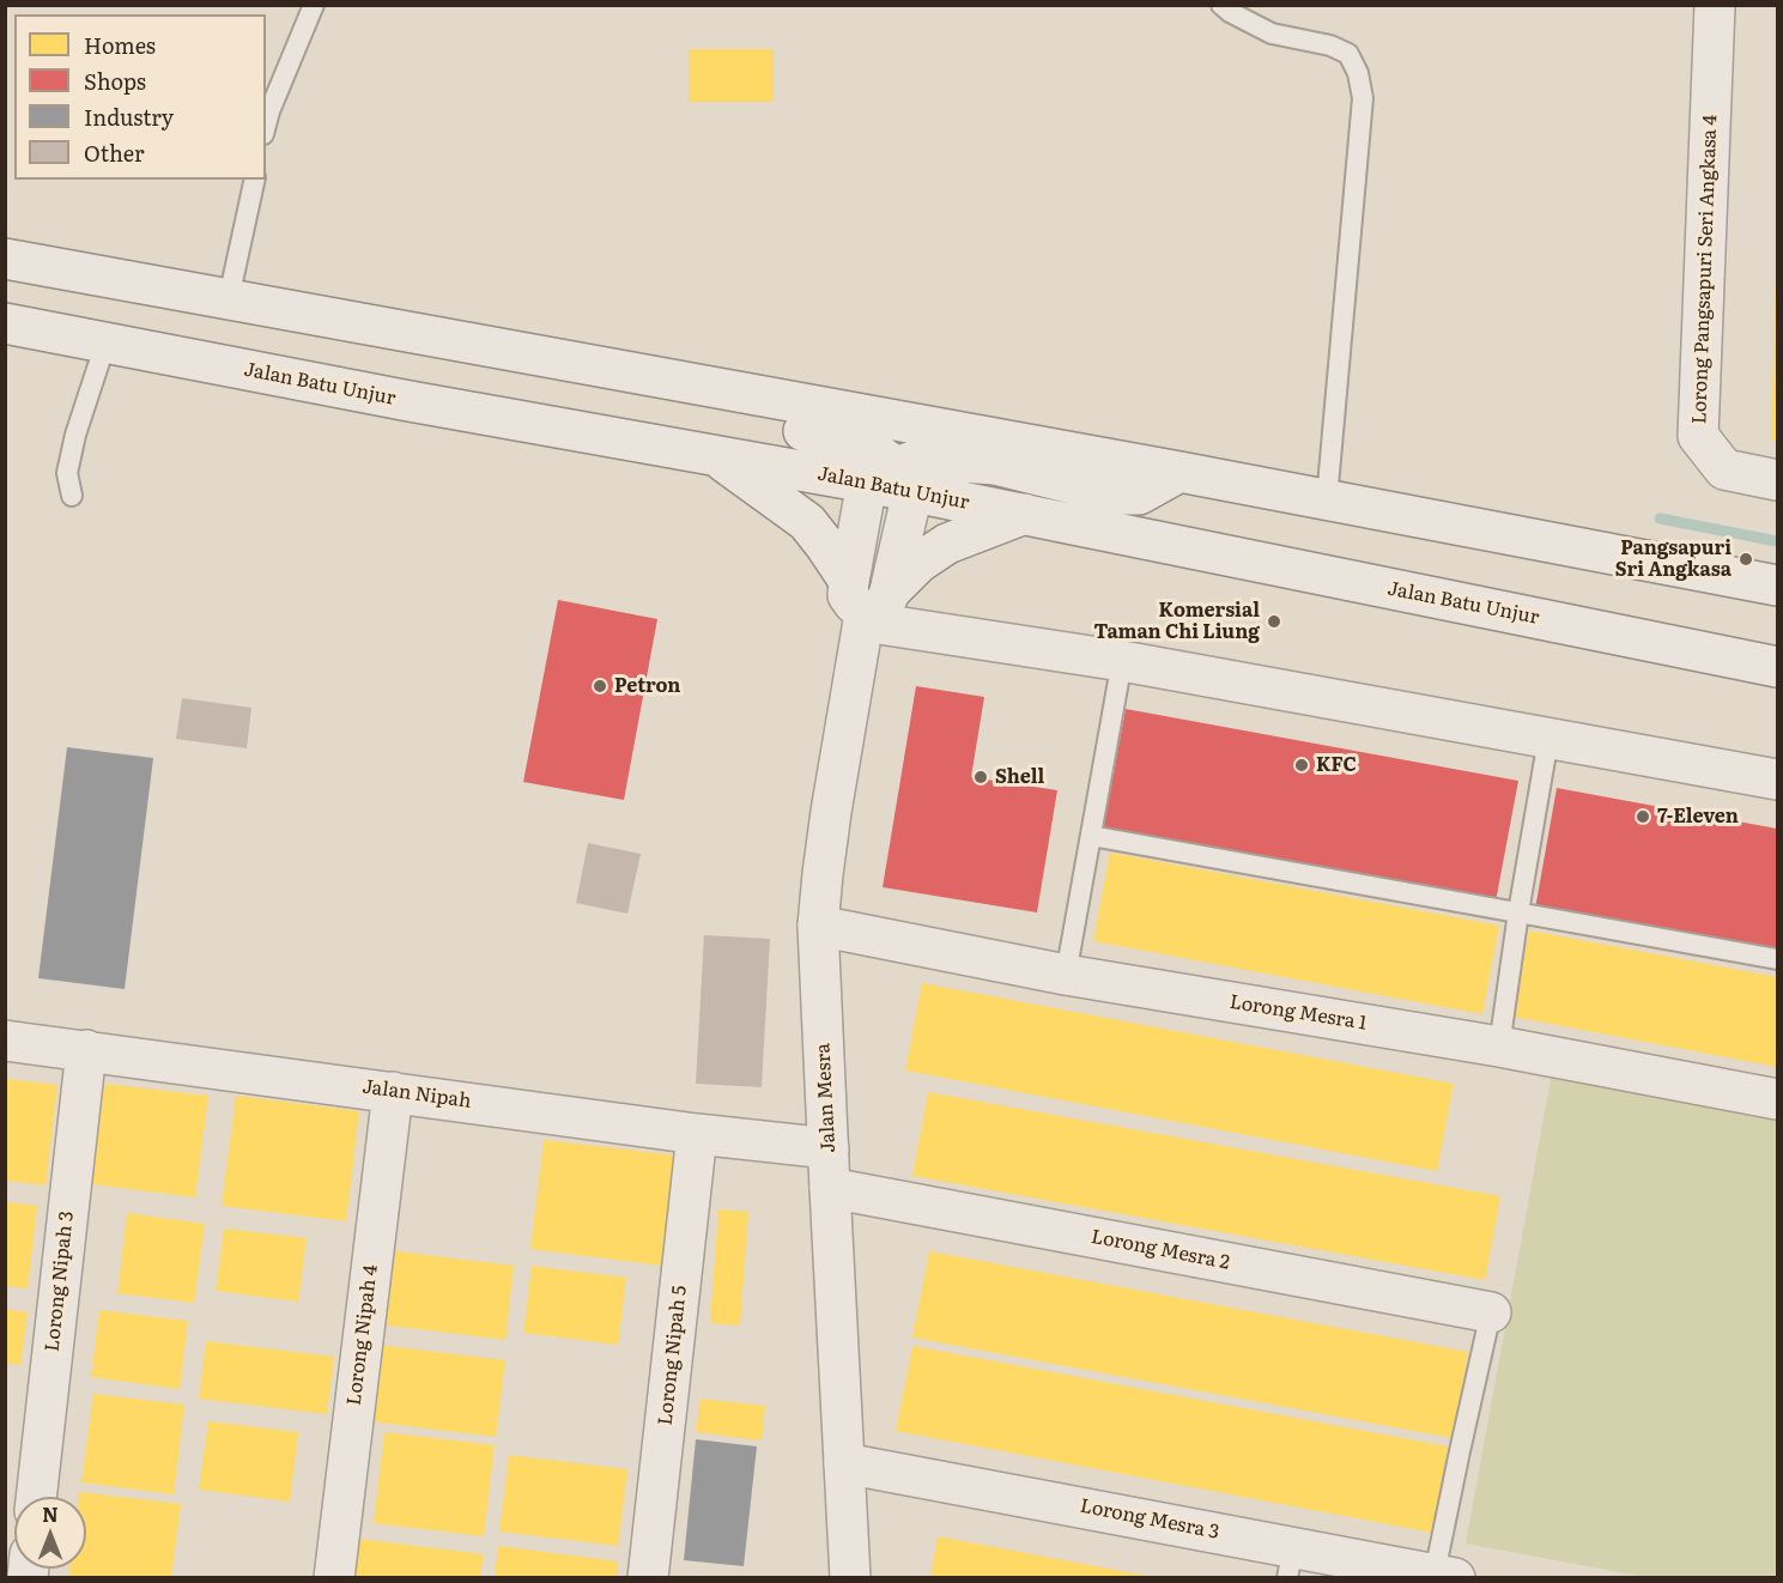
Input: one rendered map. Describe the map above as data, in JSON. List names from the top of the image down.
{
  "streets": {
    "street": [
      "Lorong Pangsapuri Seri Angkasa 4",
      "Jalan Batu Unjur",
      "Lorong Mesra 1",
      "Jalan Nipah",
      "Jalan Mesra",
      "Lorong Mesra 2",
      "Lorong Nipah 3",
      "Lorong Nipah 4",
      "Lorong Nipah 5",
      "Lorong Mesra 3"
    ]
  },
  "crossings": [
    ["Lorong Mesra 1", "Jalan Mesra"],
    ["Jalan Nipah", "Jalan Mesra"],
    ["Jalan Nipah", "Lorong Nipah 3"],
    ["Jalan Nipah", "Lorong Nipah 4"],
    ["Jalan Nipah", "Lorong Nipah 5"],
    ["Jalan Mesra", "Lorong Mesra 2"],
    ["Jalan Mesra", "Lorong Mesra 3"]
  ],
  "places": [
    "Pangsapuri Sri Angkasa",
    "Komersial Taman Chi Liung",
    "Petron",
    "KFC",
    "Shell",
    "7-Eleven"
  ],
  "legend": [
    "Homes",
    "Shops",
    "Industry",
    "Other"
  ],
  "north": "top"
}
